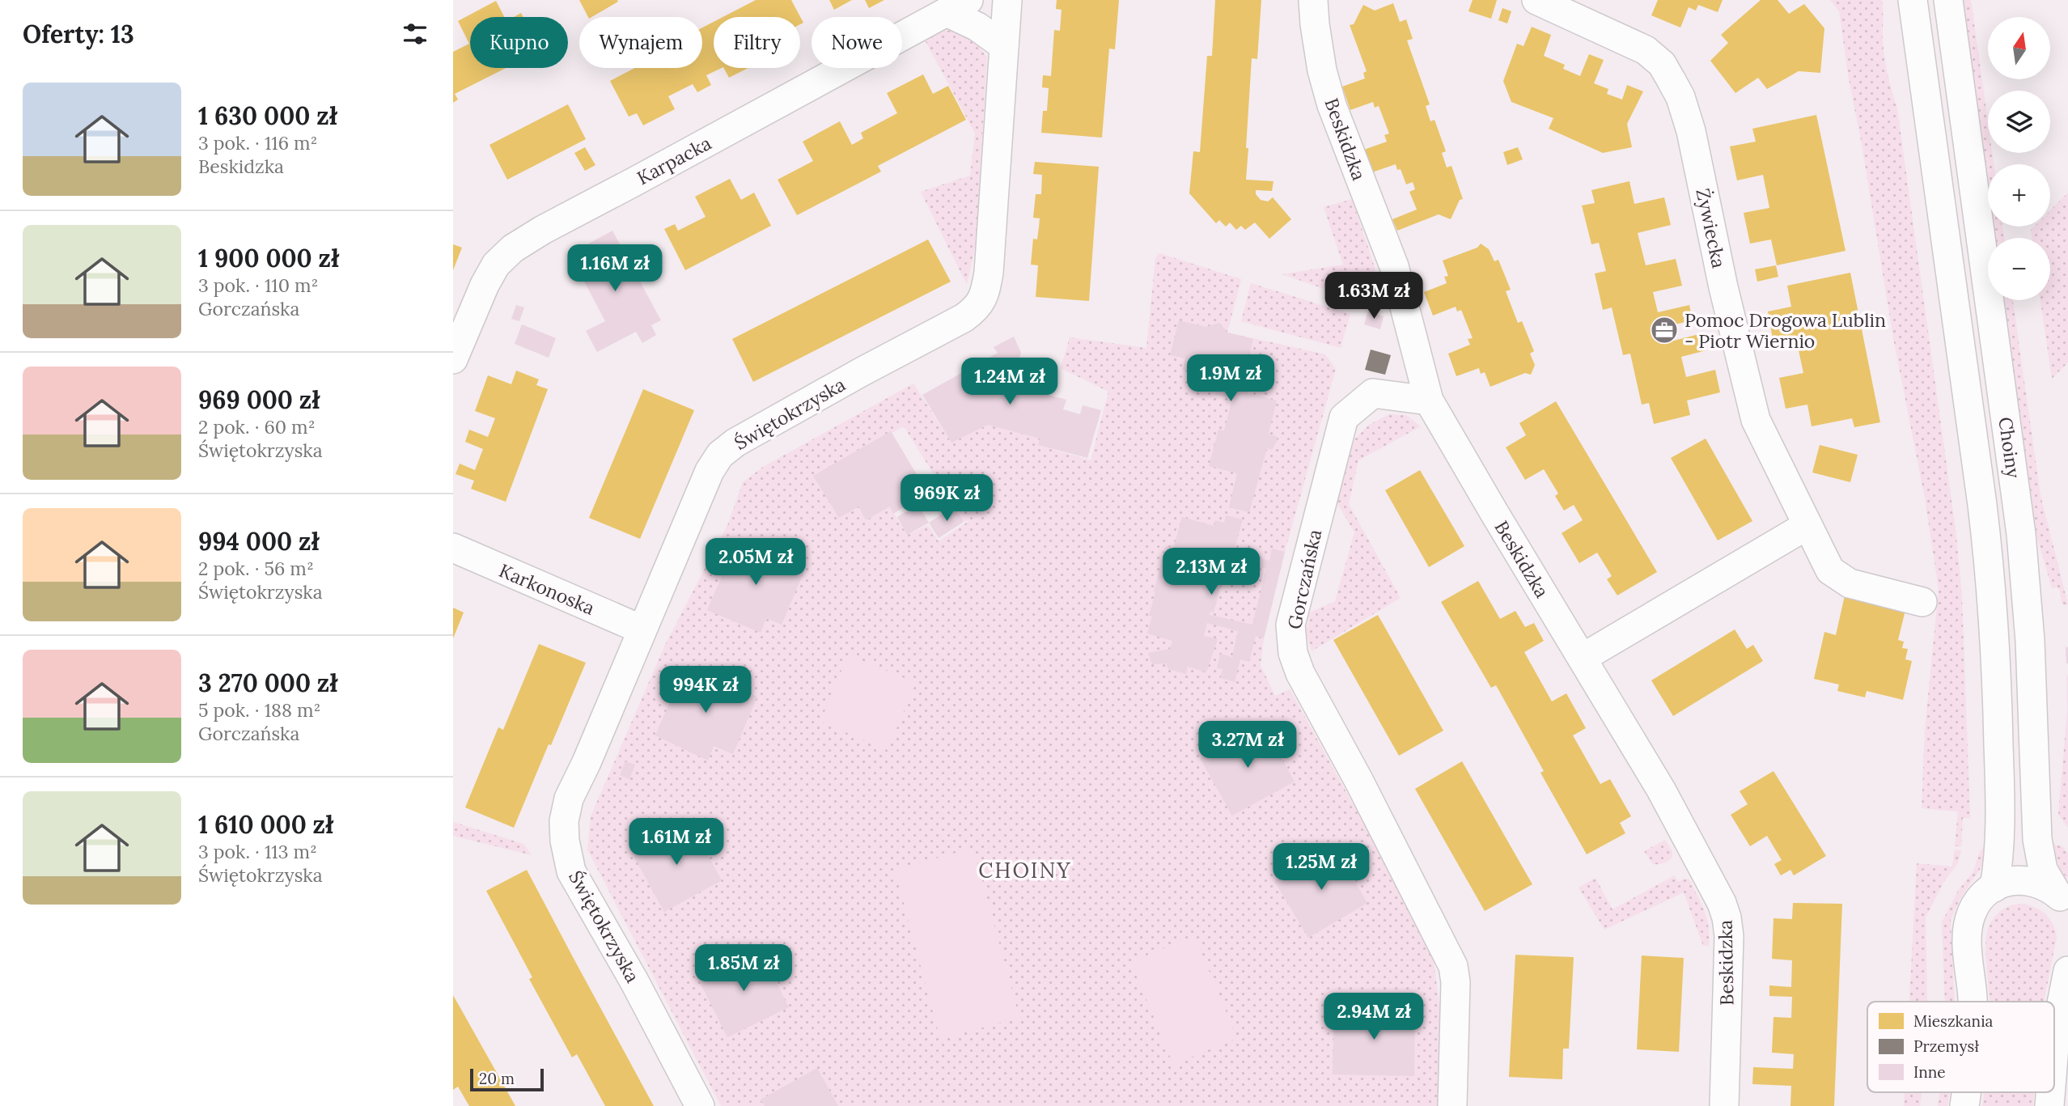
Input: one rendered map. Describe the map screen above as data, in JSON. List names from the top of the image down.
{
  "streets": {
    "street": [
      "Beskidzka",
      "Karpacka",
      "Żywiecka",
      "Świętokrzyska",
      "Choiny",
      "Gorczańska",
      "Karkonoska"
    ]
  },
  "crossings": [
    ["Beskidzka", "Gorczańska"],
    ["Karpacka", "Świętokrzyska"],
    ["Świętokrzyska", "Karkonoska"]
  ],
  "districts": ["CHOINY"],
  "places": {
    "office": ["Pomoc Drogowa Lublin - Piotr Wiernio"]
  },
  "legend": ["Mieszkania", "Przemysł", "Inne"],
  "scale_bar": "20 m",
  "north": "top",
  "page": {
    "heading": "Oferty: 13",
    "map_buttons": ["+", "−"],
    "chip": [
      "Kupno",
      "Wynajem",
      "Filtry",
      "Nowe"
    ],
    "list": [
      {
        "name": "1 630 000 zł",
        "note": "3 pok. · 116 m² · Beskidzka"
      },
      {
        "name": "1 900 000 zł",
        "note": "3 pok. · 110 m² · Gorczańska"
      },
      {
        "name": "969 000 zł",
        "note": "2 pok. · 60 m² · Świętokrzyska"
      },
      {
        "name": "994 000 zł",
        "note": "2 pok. · 56 m² · Świętokrzyska"
      },
      {
        "name": "3 270 000 zł",
        "note": "5 pok. · 188 m² · Gorczańska"
      },
      {
        "name": "1 610 000 zł",
        "note": "3 pok. · 113 m² · Świętokrzyska"
      }
    ],
    "price": [
      "1.16M zł",
      "1.63M zł",
      "1.9M zł",
      "1.24M zł",
      "969K zł",
      "2.05M zł",
      "2.13M zł",
      "994K zł",
      "3.27M zł",
      "1.61M zł",
      "1.25M zł",
      "1.85M zł",
      "2.94M zł"
    ],
    "scale": "20 m"
  }
}
